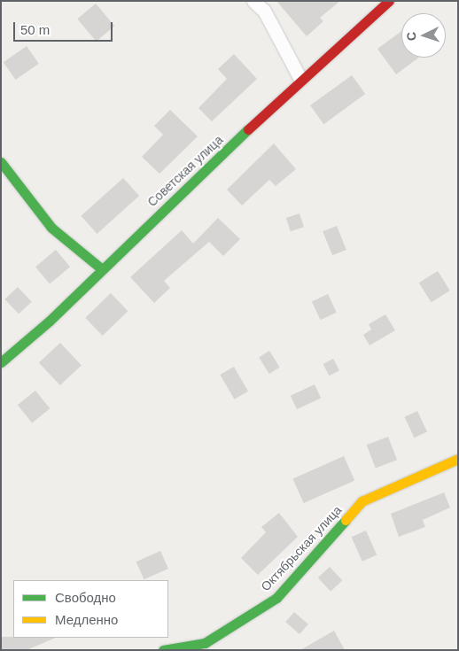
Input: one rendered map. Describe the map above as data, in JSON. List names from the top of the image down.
{
  "streets": {
    "street": ["Советская улица", "Октябрьская улица"]
  },
  "legend": ["Свободно", "Медленно"],
  "scale_bar": "50 m",
  "north": "left"
}
